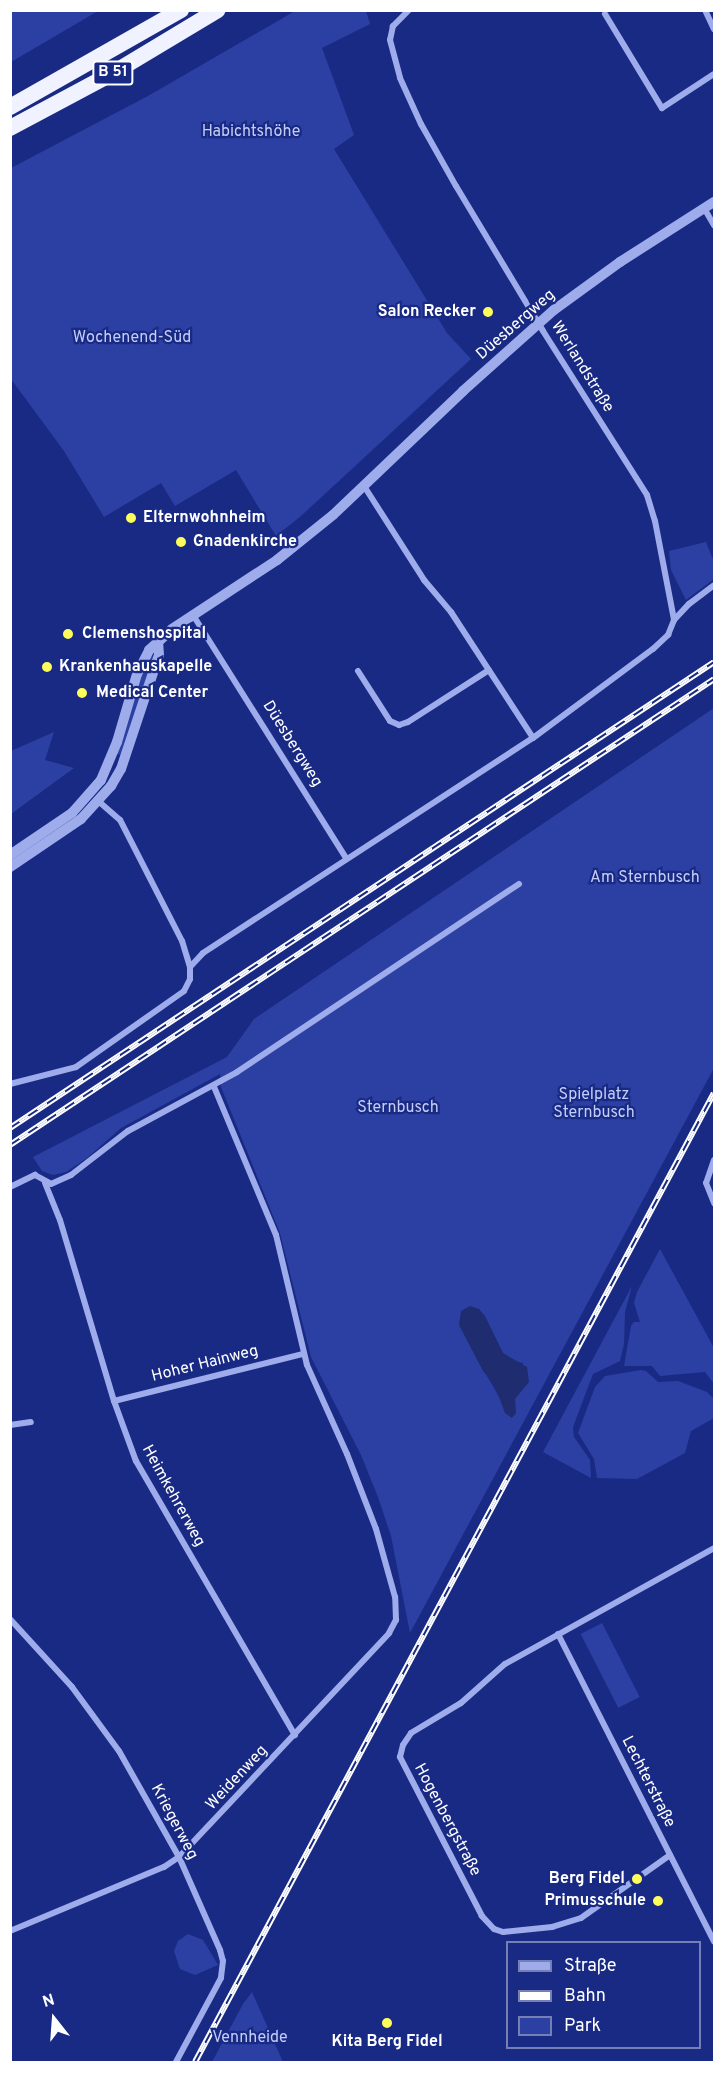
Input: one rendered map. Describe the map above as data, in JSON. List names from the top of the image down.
{
  "streets": {
    "highway": ["B 51"],
    "street": [
      "Düesbergweg",
      "Werlandstraße",
      "Hoher Hainweg",
      "Heimkehrerweg",
      "Weidenweg",
      "Lechterstraße",
      "Hogenbergstraße",
      "Kriegerweg"
    ]
  },
  "crossings": [
    ["Düesbergweg", "Werlandstraße"],
    ["Hoher Hainweg", "Heimkehrerweg"],
    ["Hoher Hainweg", "Weidenweg"],
    ["Heimkehrerweg", "Weidenweg"],
    ["Weidenweg", "Kriegerweg"],
    ["Lechterstraße", "Hogenbergstraße"]
  ],
  "parks": [
    "Habichtshöhe",
    "Wochenend-Süd",
    "Am Sternbusch",
    "Spielplatz Sternbusch",
    "Sternbusch",
    "Vennheide"
  ],
  "places": [
    "Salon Recker",
    "Elternwohnheim",
    "Gnadenkirche",
    "Clemenshospital",
    "Krankenhauskapelle",
    "Medical Center",
    "Berg Fidel",
    "Primusschule",
    "Kita Berg Fidel"
  ],
  "legend": ["Straße", "Bahn", "Park"],
  "north": "top"
}
